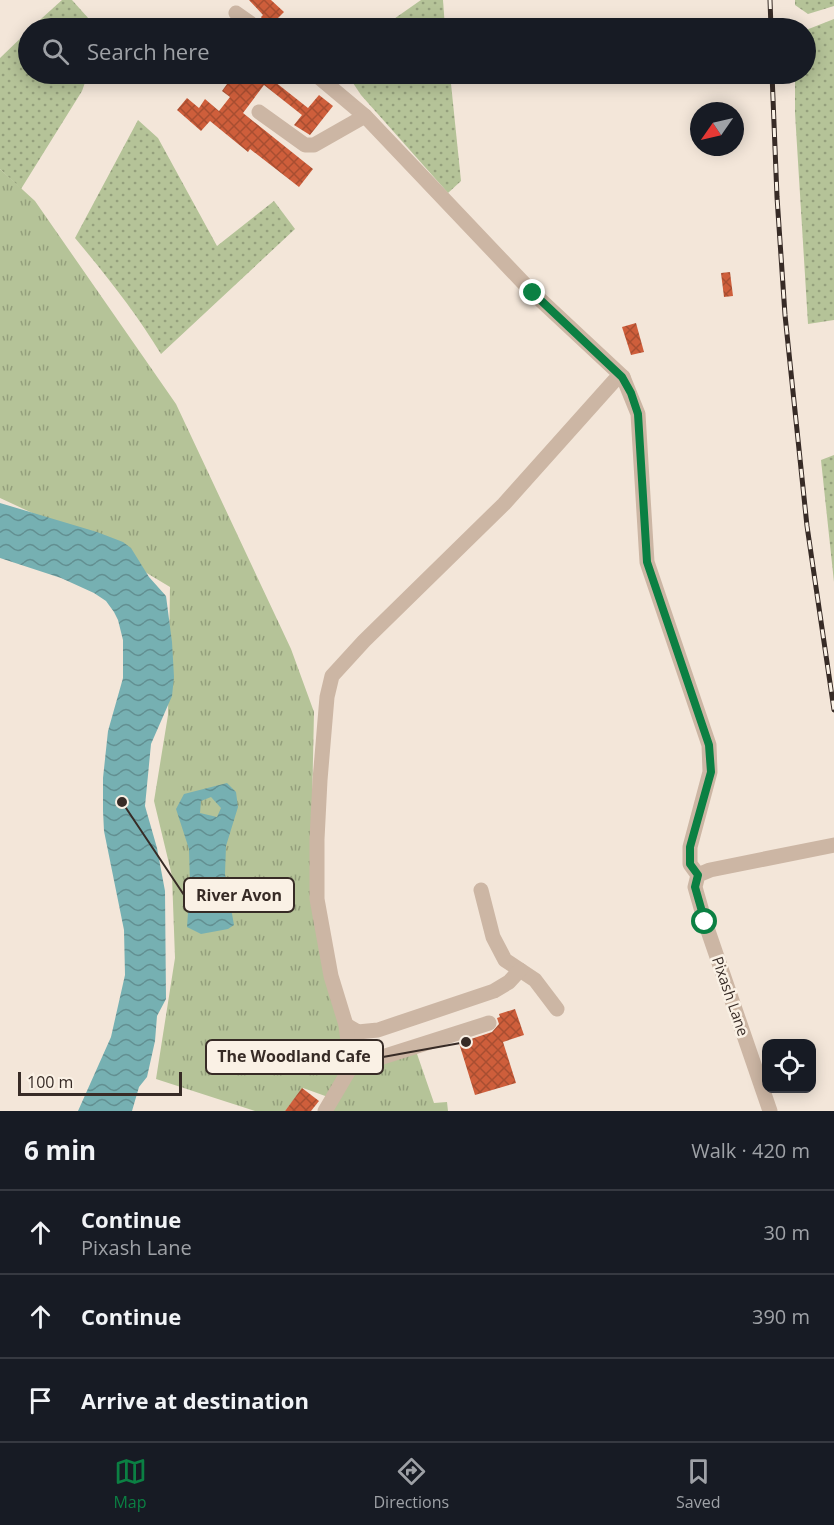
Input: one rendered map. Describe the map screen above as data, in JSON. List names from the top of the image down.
{
  "streets": {
    "street": ["Pixash Lane"]
  },
  "places": ["River Avon", "The Woodland Cafe"],
  "scale_bar": "100 m",
  "north": "bottom left",
  "page": {
    "search": "Search here",
    "scale": "100 m",
    "heading": ["6 min", "Walk · 420 m"],
    "list": [
      ["Continue", "Pixash Lane", "30 m"],
      ["Continue", "390 m"],
      "Arrive at destination"
    ],
    "nav": ["Map", "Directions", "Saved"]
  }
}
